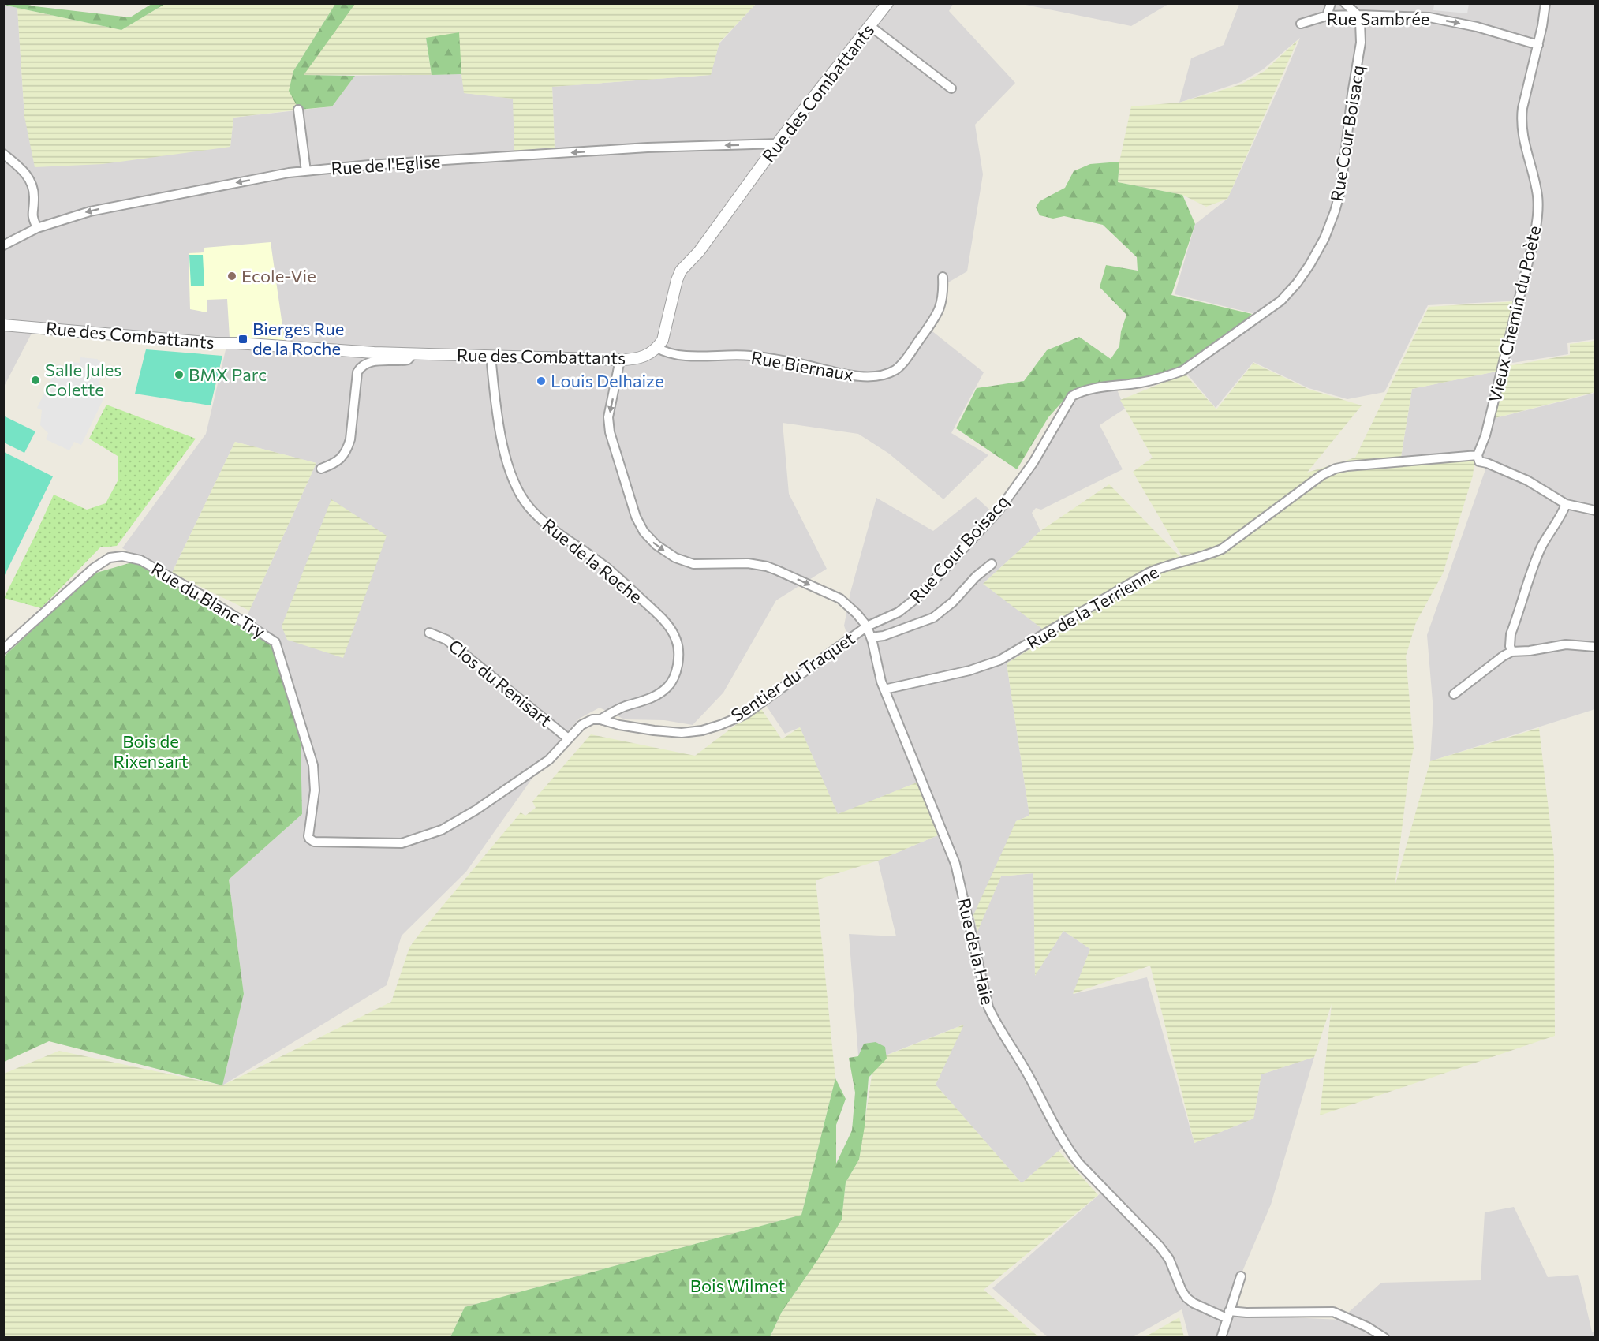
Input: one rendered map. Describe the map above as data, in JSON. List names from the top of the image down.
{
  "streets": {
    "street": [
      "Rue Sambrée",
      "Rue des Combattants",
      "Rue Cour Boisacq",
      "Rue de l'Eglise",
      "Vieux Chemin du Poète",
      "Rue Biernaux",
      "Rue de la Roche",
      "Rue du Blanc Try",
      "Rue de la Terrienne",
      "Sentier du Traquet",
      "Clos du Renisart",
      "Rue de la Haie"
    ]
  },
  "crossings": [
    ["Rue Sambrée", "Rue Cour Boisacq"],
    ["Rue Sambrée", "Vieux Chemin du Poète"],
    ["Rue des Combattants", "Rue de l'Eglise"],
    ["Rue des Combattants", "Rue Biernaux"],
    ["Rue des Combattants", "Rue de la Roche"],
    ["Rue Cour Boisacq", "Sentier du Traquet"],
    ["Rue Cour Boisacq", "Rue de la Haie"],
    ["Vieux Chemin du Poète", "Rue de la Terrienne"],
    ["Rue de la Roche", "Sentier du Traquet"],
    ["Rue du Blanc Try", "Clos du Renisart"],
    ["Rue de la Terrienne", "Rue de la Haie"],
    ["Sentier du Traquet", "Rue de la Haie"]
  ],
  "one_way": ["Rue Sambrée", "Rue de l'Eglise"],
  "parks": ["Bois de Rixensart", "Bois Wilmet"],
  "places": {
    "other": [
      "Ecole-Vie",
      "BMX Parc",
      "Salle Jules Colette",
      "Louis Delhaize"
    ],
    "transit": ["Bierges Rue de la Roche"]
  }
}
